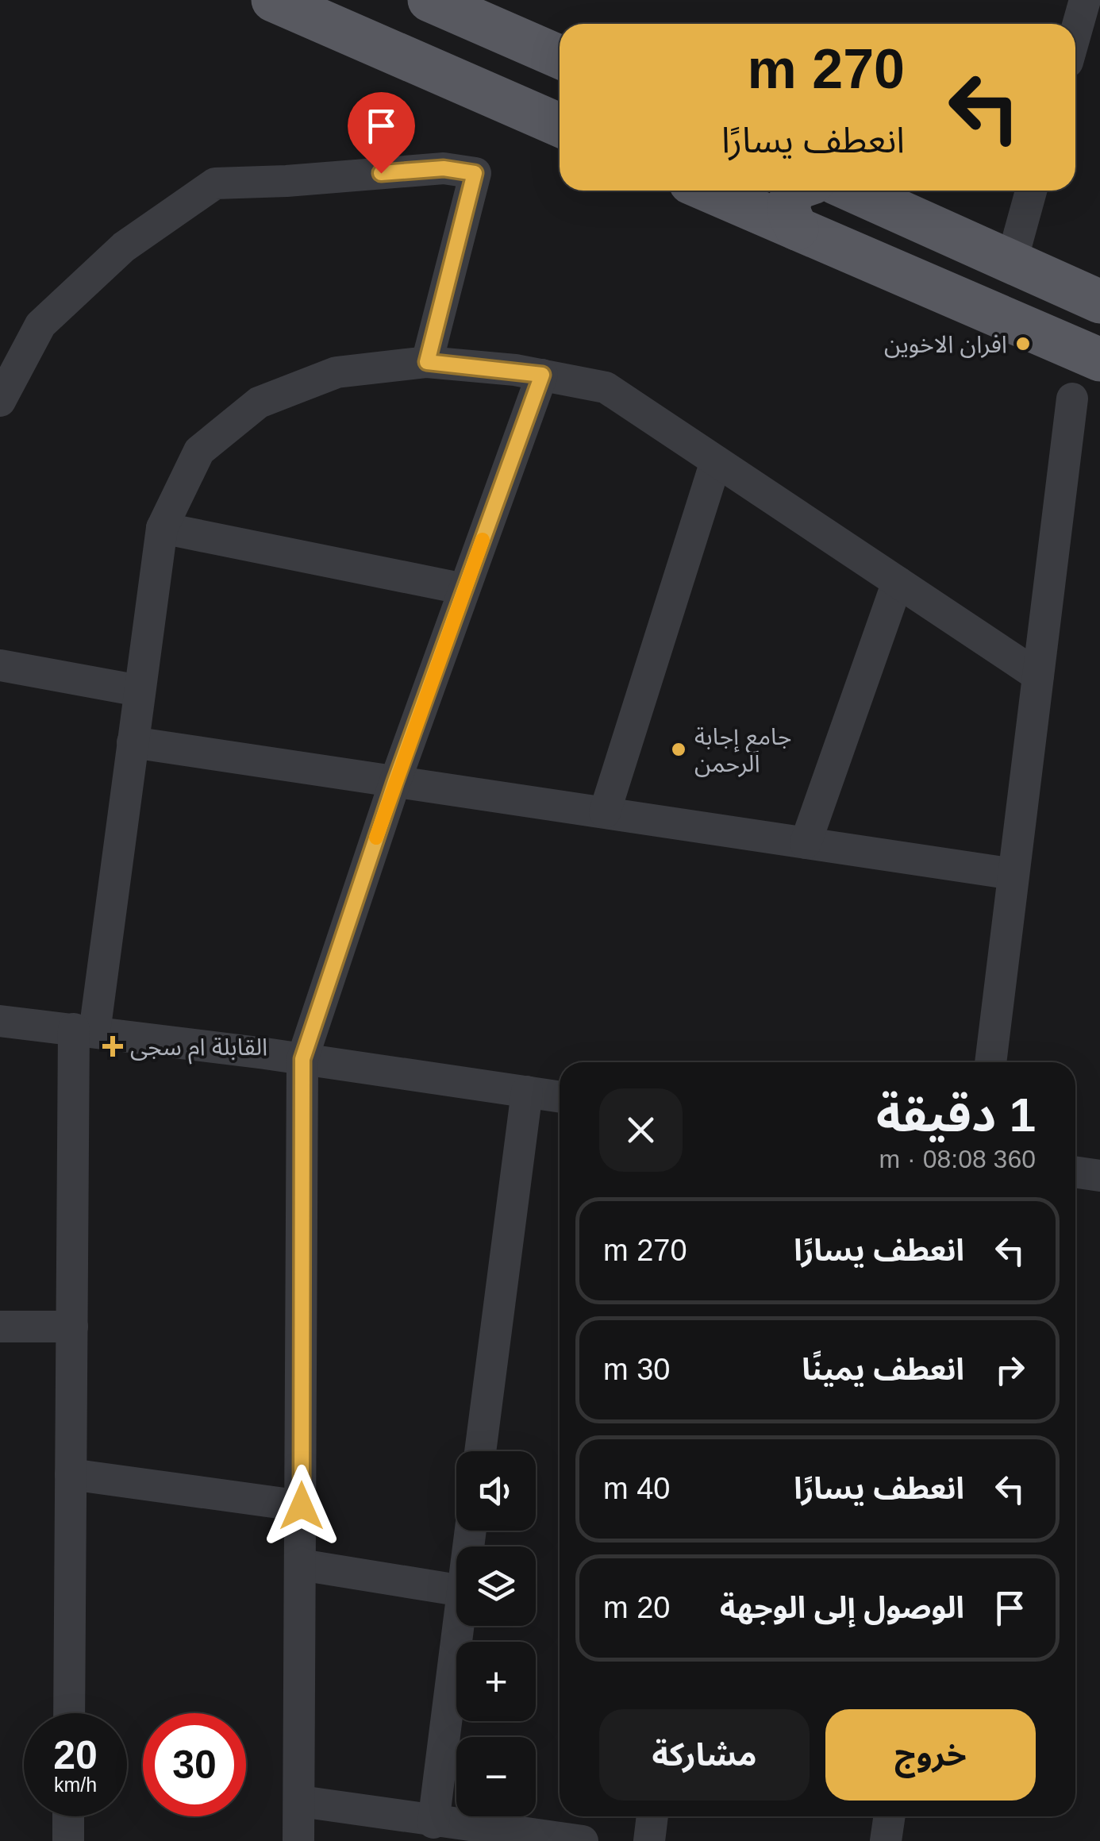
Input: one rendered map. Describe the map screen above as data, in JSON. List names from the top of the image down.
{
  "places": {
    "other": ["افران الاخوين", "جامع إجابة الرحمن"],
    "health": ["القابلة ام سجى"]
  },
  "page": {
    "turn": ["270 m", "انعطف يسارًا"],
    "heading": ["1 دقيقة", "360 m · 08:08"],
    "list": [
      {
        "name": "انعطف يسارًا",
        "value": "270 m"
      },
      {
        "name": "انعطف يمينًا",
        "value": "30 m"
      },
      {
        "name": "انعطف يسارًا",
        "value": "40 m"
      },
      {
        "name": "الوصول إلى الوجهة",
        "value": "20 m"
      }
    ],
    "map_buttons": ["+", "−"],
    "buttons": ["خروج", "مشاركة"],
    "speed": "20 km/h",
    "limit": "30"
  }
}
